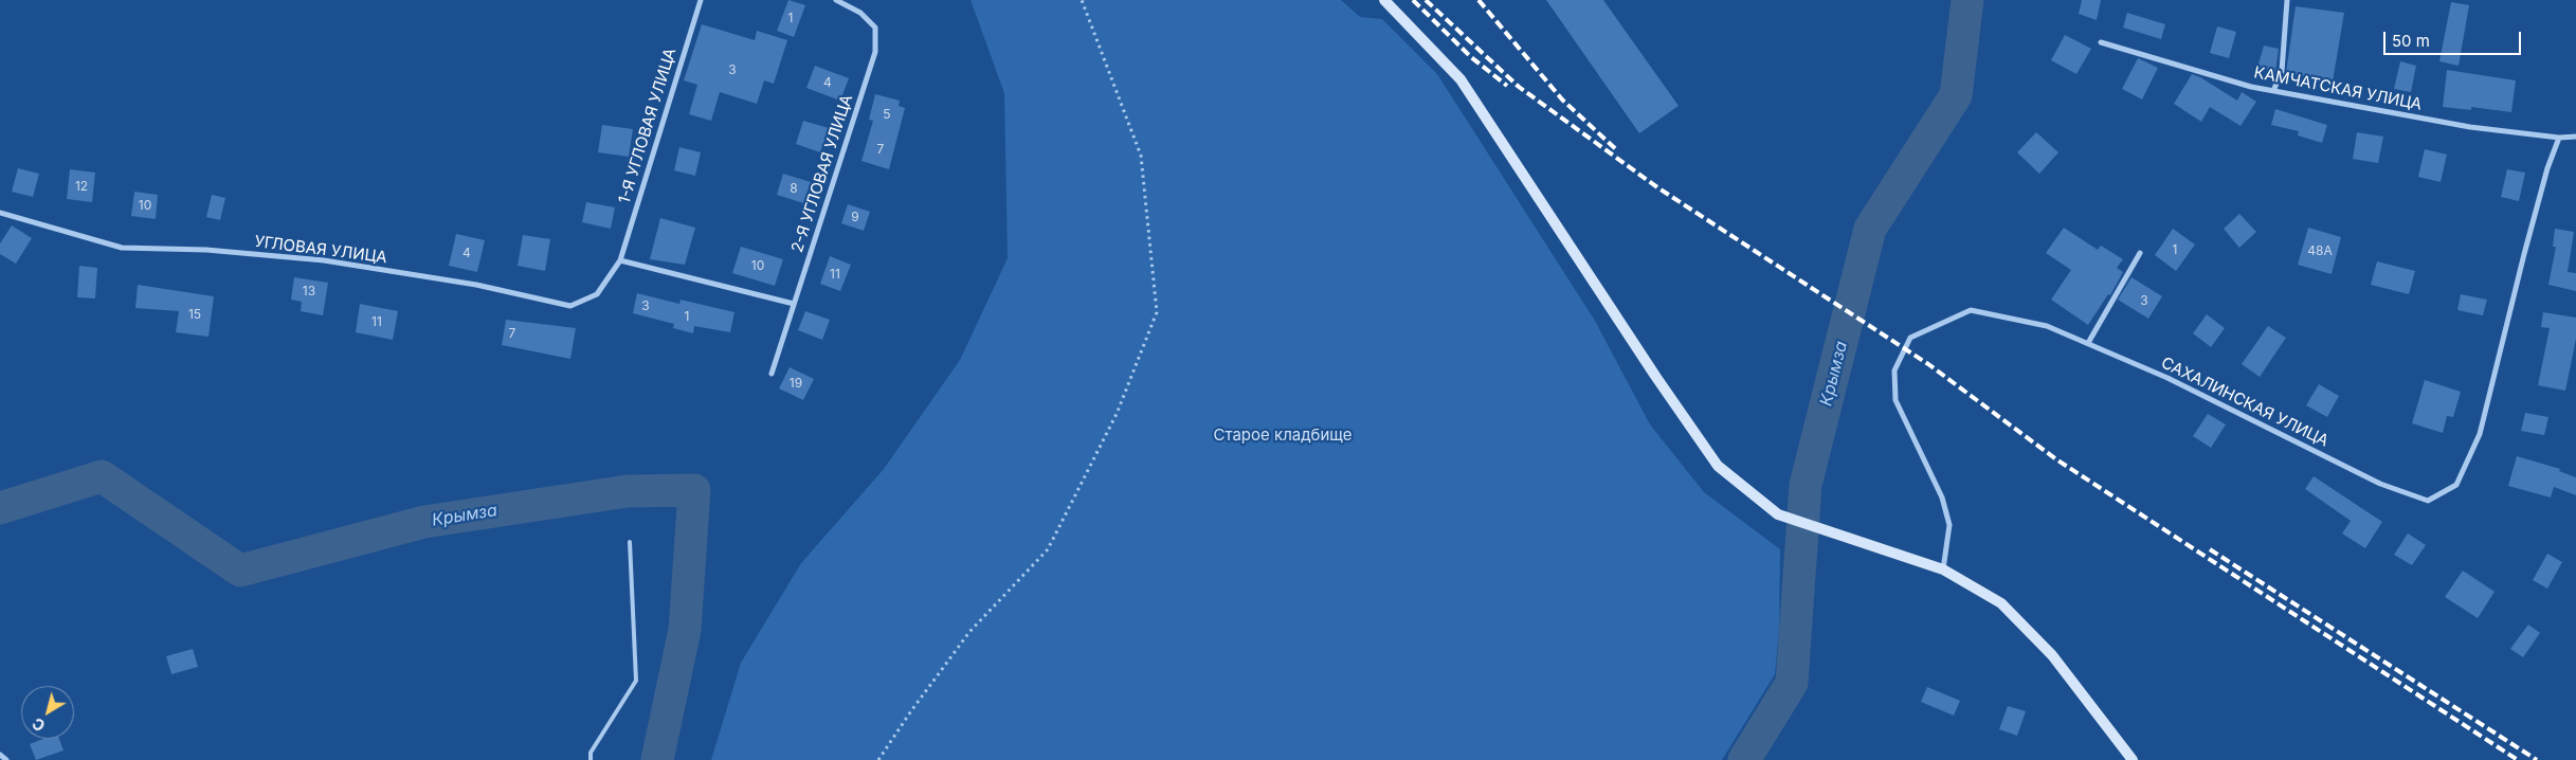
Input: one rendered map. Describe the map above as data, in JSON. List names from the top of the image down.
{
  "streets": {
    "street": [
      "КАМЧАТСКАЯ УЛИЦА",
      "1-Я УГЛОВАЯ УЛИЦА",
      "2-Я УГЛОВАЯ УЛИЦА",
      "УГЛОВАЯ УЛИЦА",
      "САХАЛИНСКАЯ УЛИЦА"
    ]
  },
  "crossings": [
    ["КАМЧАТСКАЯ УЛИЦА", "САХАЛИНСКАЯ УЛИЦА"],
    ["1-Я УГЛОВАЯ УЛИЦА", "УГЛОВАЯ УЛИЦА"]
  ],
  "water": ["Крымза"],
  "parks": ["Старое кладбище"],
  "house_numbers": [
    "1",
    "3",
    "4",
    "5",
    "7",
    "12",
    "8",
    "10",
    "9",
    "1",
    "48А",
    "4",
    "10",
    "11",
    "13",
    "3",
    "3",
    "15",
    "1",
    "11",
    "7",
    "19"
  ],
  "scale_bar": "50 m",
  "north": "bottom left"
}
